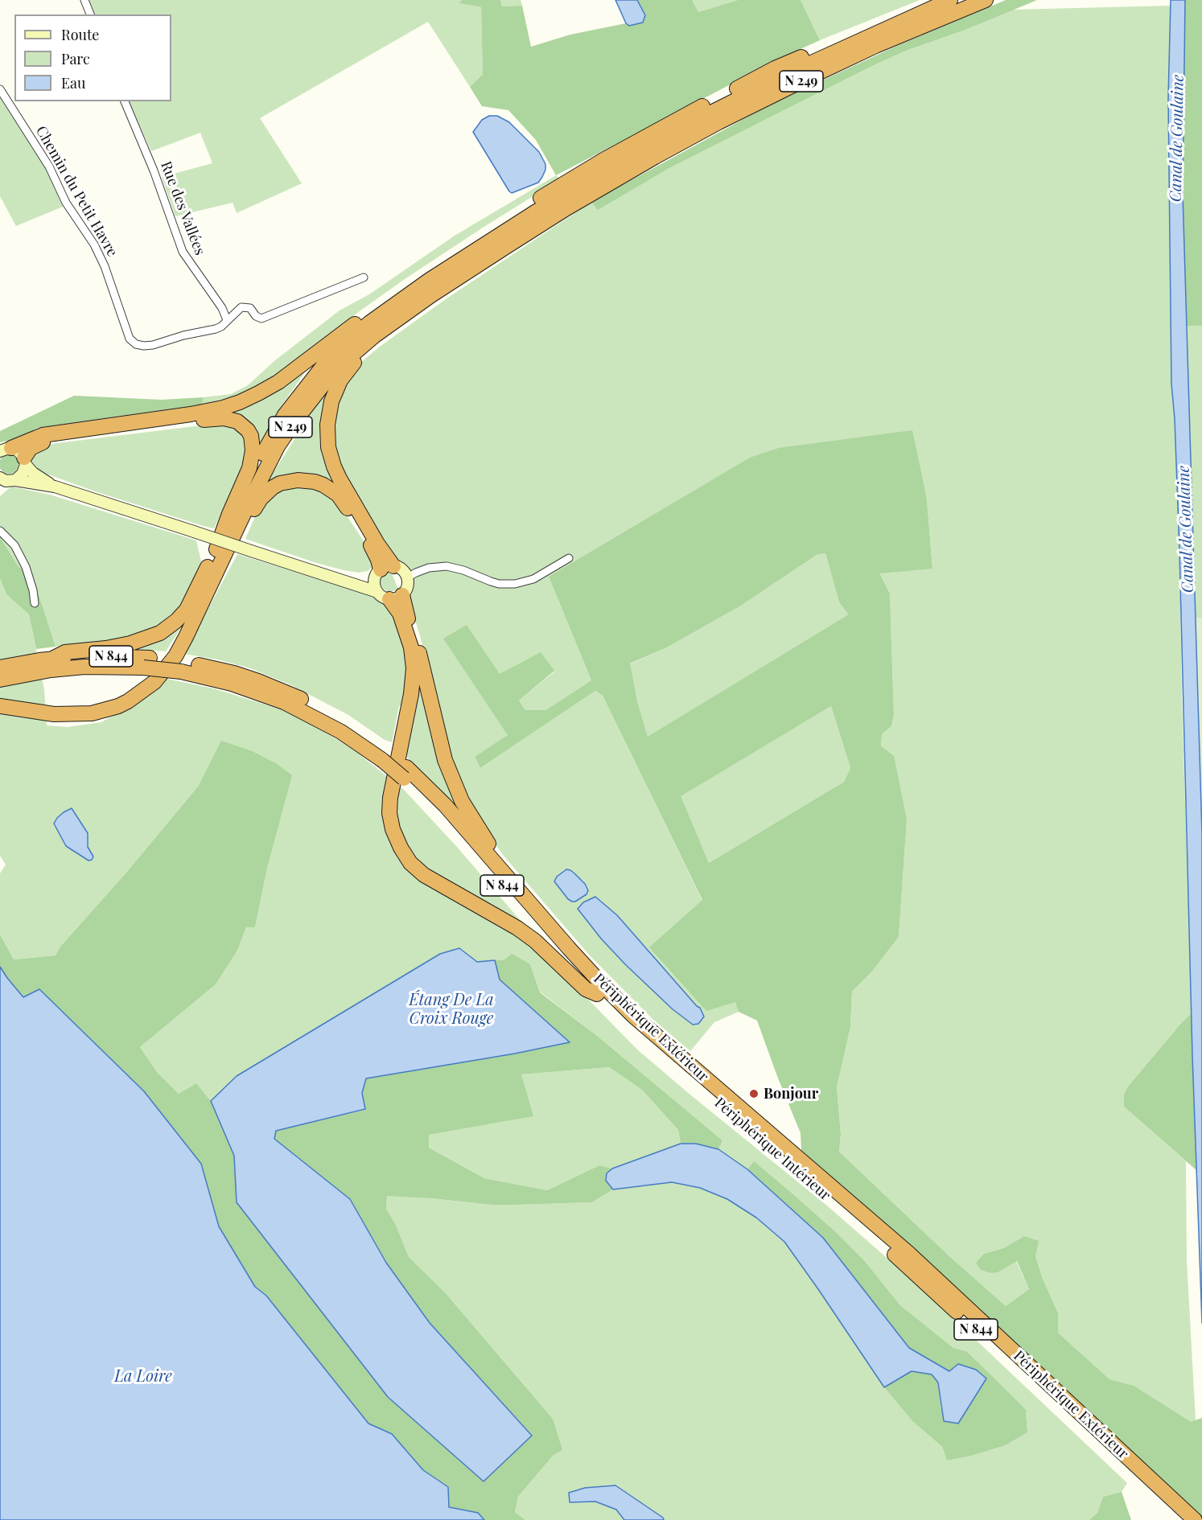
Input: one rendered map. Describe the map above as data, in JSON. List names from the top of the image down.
{
  "streets": {
    "highway": [
      "N 249",
      "N 844",
      "Périphérique Extérieur",
      "Périphérique Intérieur"
    ],
    "street": ["Chemin du Petit Havre", "Rue des Vallées"]
  },
  "crossings": [
    ["N 249", "N 844"],
    ["N 249", "Périphérique Intérieur"],
    ["Chemin du Petit Havre", "Rue des Vallées"],
    ["N 844", "Périphérique Intérieur"],
    ["Périphérique Extérieur", "Périphérique Intérieur"]
  ],
  "water": ["Canal de Goulaine", "Étang De La Croix Rouge", "La Loire"],
  "places": ["Bonjour"],
  "legend": ["Route", "Parc", "Eau"]
}
